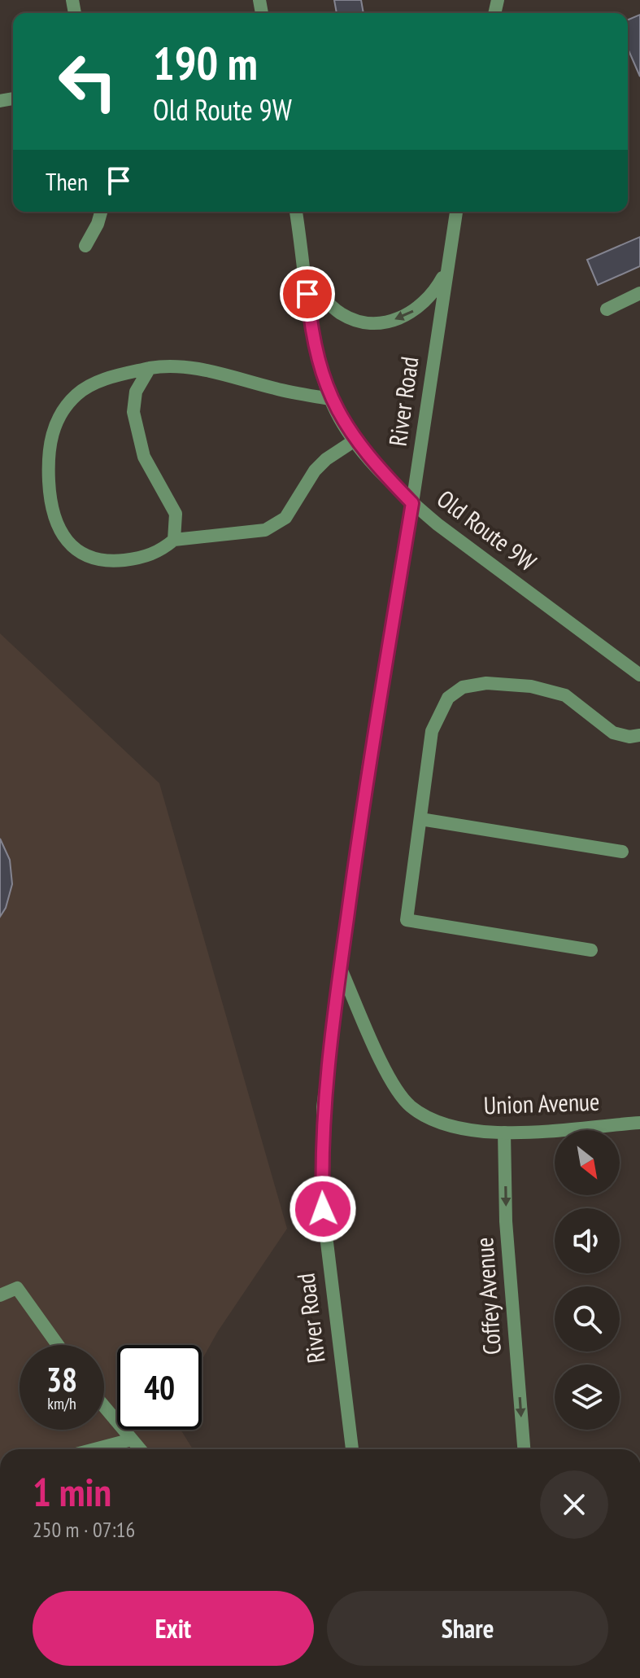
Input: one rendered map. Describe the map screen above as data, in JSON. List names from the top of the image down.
{
  "streets": {
    "street": [
      "River Road",
      "Old Route 9W",
      "Union Avenue",
      "Coffey Avenue"
    ]
  },
  "crossings": [
    ["River Road", "Old Route 9W"],
    ["River Road", "Union Avenue"],
    ["Union Avenue", "Coffey Avenue"]
  ],
  "one_way": ["Coffey Avenue"],
  "north": "bottom right",
  "page": {
    "turn": ["190 m", "Old Route 9W"],
    "then": "Then",
    "speed": "38 km/h",
    "limit": "40",
    "heading": ["1 min", "250 m · 07:16"],
    "buttons": ["Exit", "Share"]
  }
}
